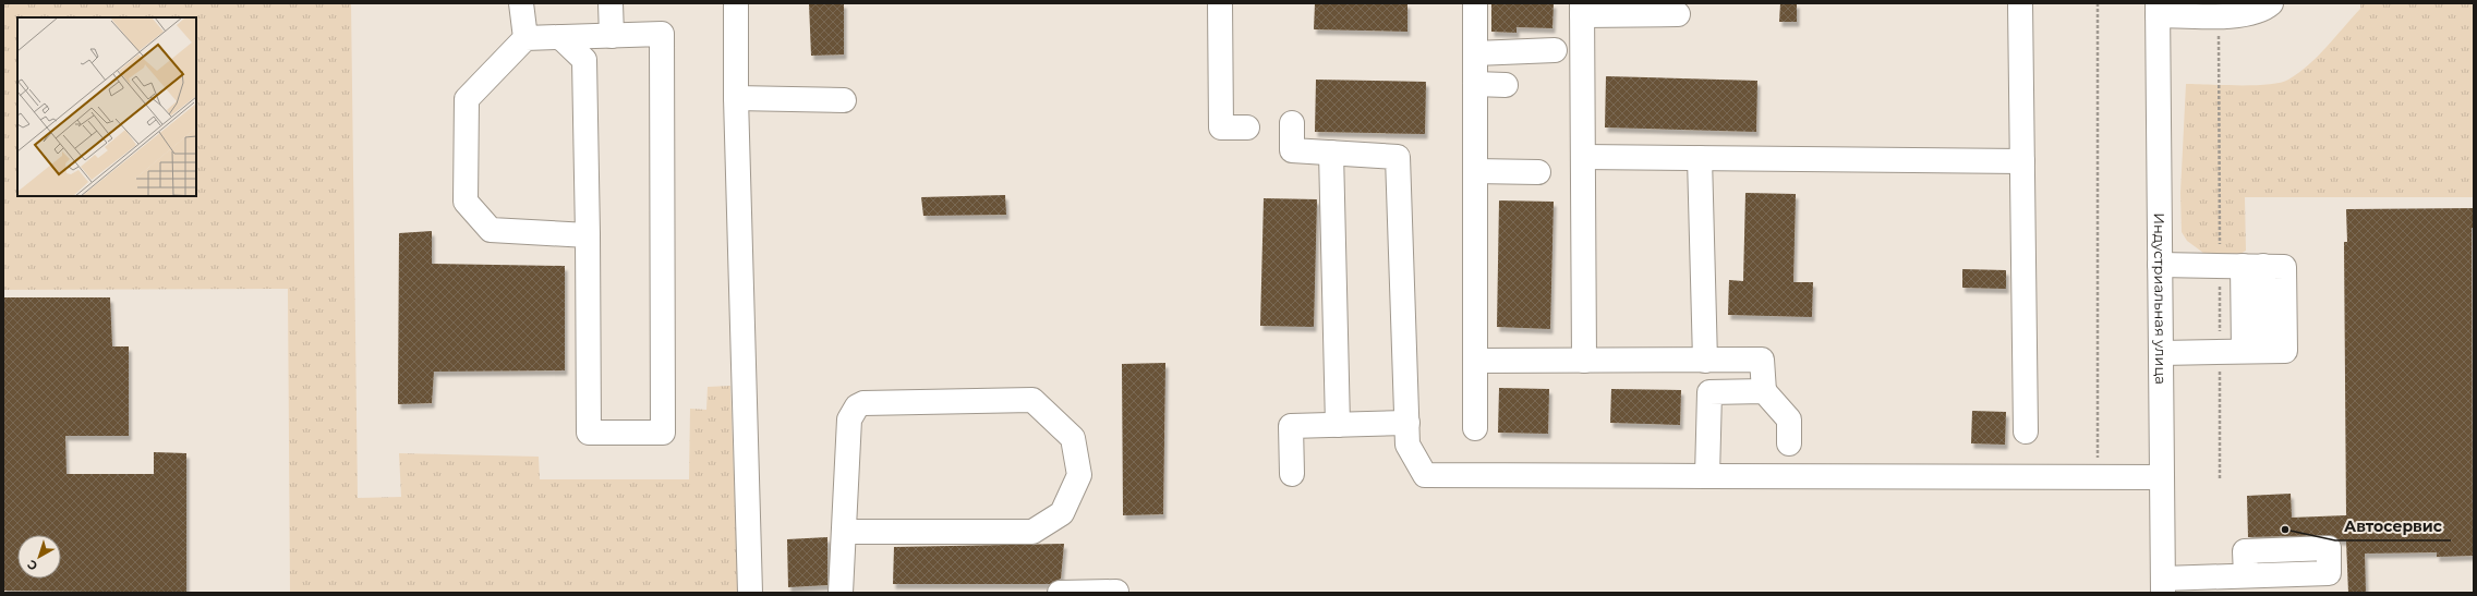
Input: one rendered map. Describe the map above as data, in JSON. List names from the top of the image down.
{
  "streets": {
    "street": ["Индустриальная улица"]
  },
  "places": ["Автосервис"],
  "north": "bottom left"
}
